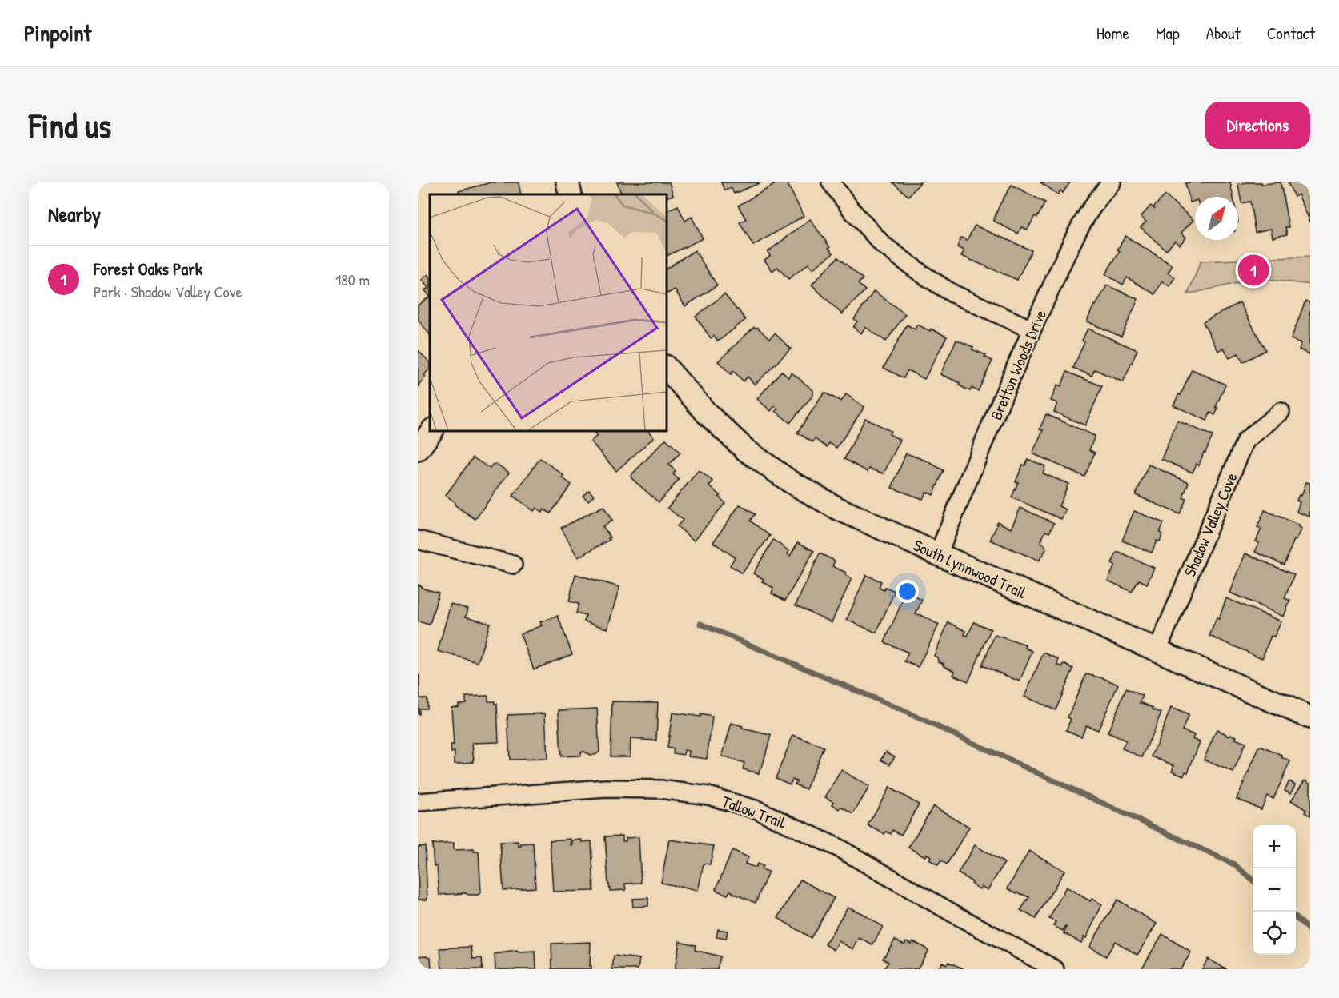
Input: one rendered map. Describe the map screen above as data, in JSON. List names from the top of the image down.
{
  "streets": {
    "street": [
      "Bretton Woods Drive",
      "Shadow Valley Cove",
      "South Lynnwood Trail",
      "Tallow Trail"
    ]
  },
  "crossings": [
    ["Bretton Woods Drive", "South Lynnwood Trail"],
    ["Shadow Valley Cove", "South Lynnwood Trail"]
  ],
  "north": "top right",
  "page": {
    "header": "Pinpoint",
    "nav": [
      "Home",
      "Map",
      "About",
      "Contact"
    ],
    "buttons": "Directions",
    "title": "Find us",
    "heading": "Nearby",
    "list": [
      {
        "mark": "1",
        "name": "Forest Oaks Park",
        "note": "Park · Shadow Valley Cove",
        "value": "180 m"
      }
    ],
    "pins": "1",
    "map_buttons": ["+", "−"]
  }
}
